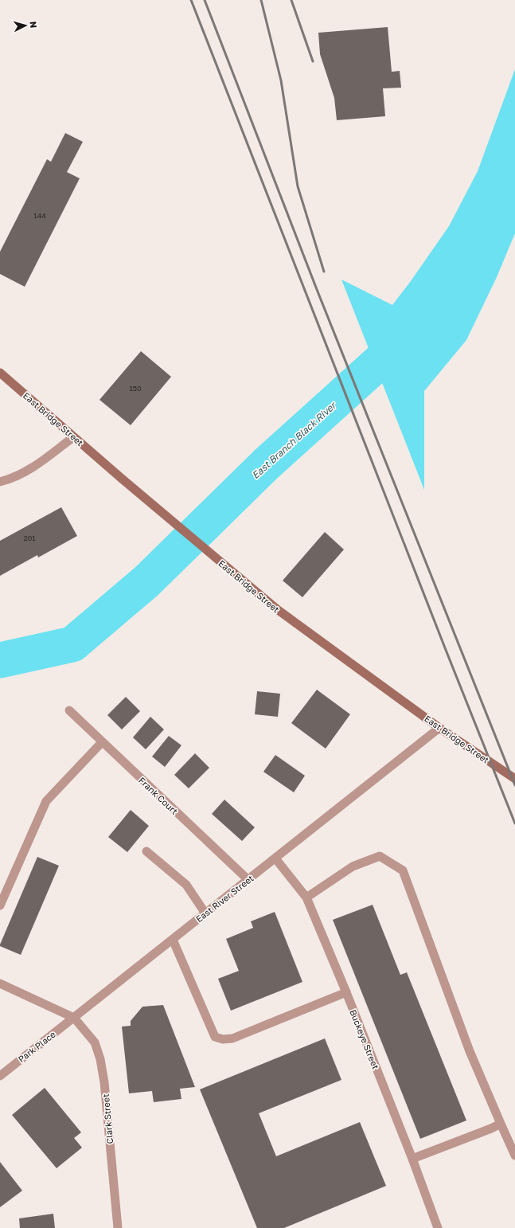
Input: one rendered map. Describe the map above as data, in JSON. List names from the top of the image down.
{
  "streets": {
    "main road": ["East Bridge Street"],
    "street": [
      "Frank Court",
      "East River Street",
      "Buckeye Street",
      "Park Place",
      "Clark Street"
    ]
  },
  "crossings": [
    ["East Bridge Street", "East River Street"],
    ["Frank Court", "East River Street"],
    ["East River Street", "Buckeye Street"],
    ["East River Street", "Park Place"],
    ["East River Street", "Clark Street"],
    ["Park Place", "Clark Street"]
  ],
  "water": ["East Branch Black River"],
  "house_numbers": ["144", "150", "201"],
  "north": "right"
}
